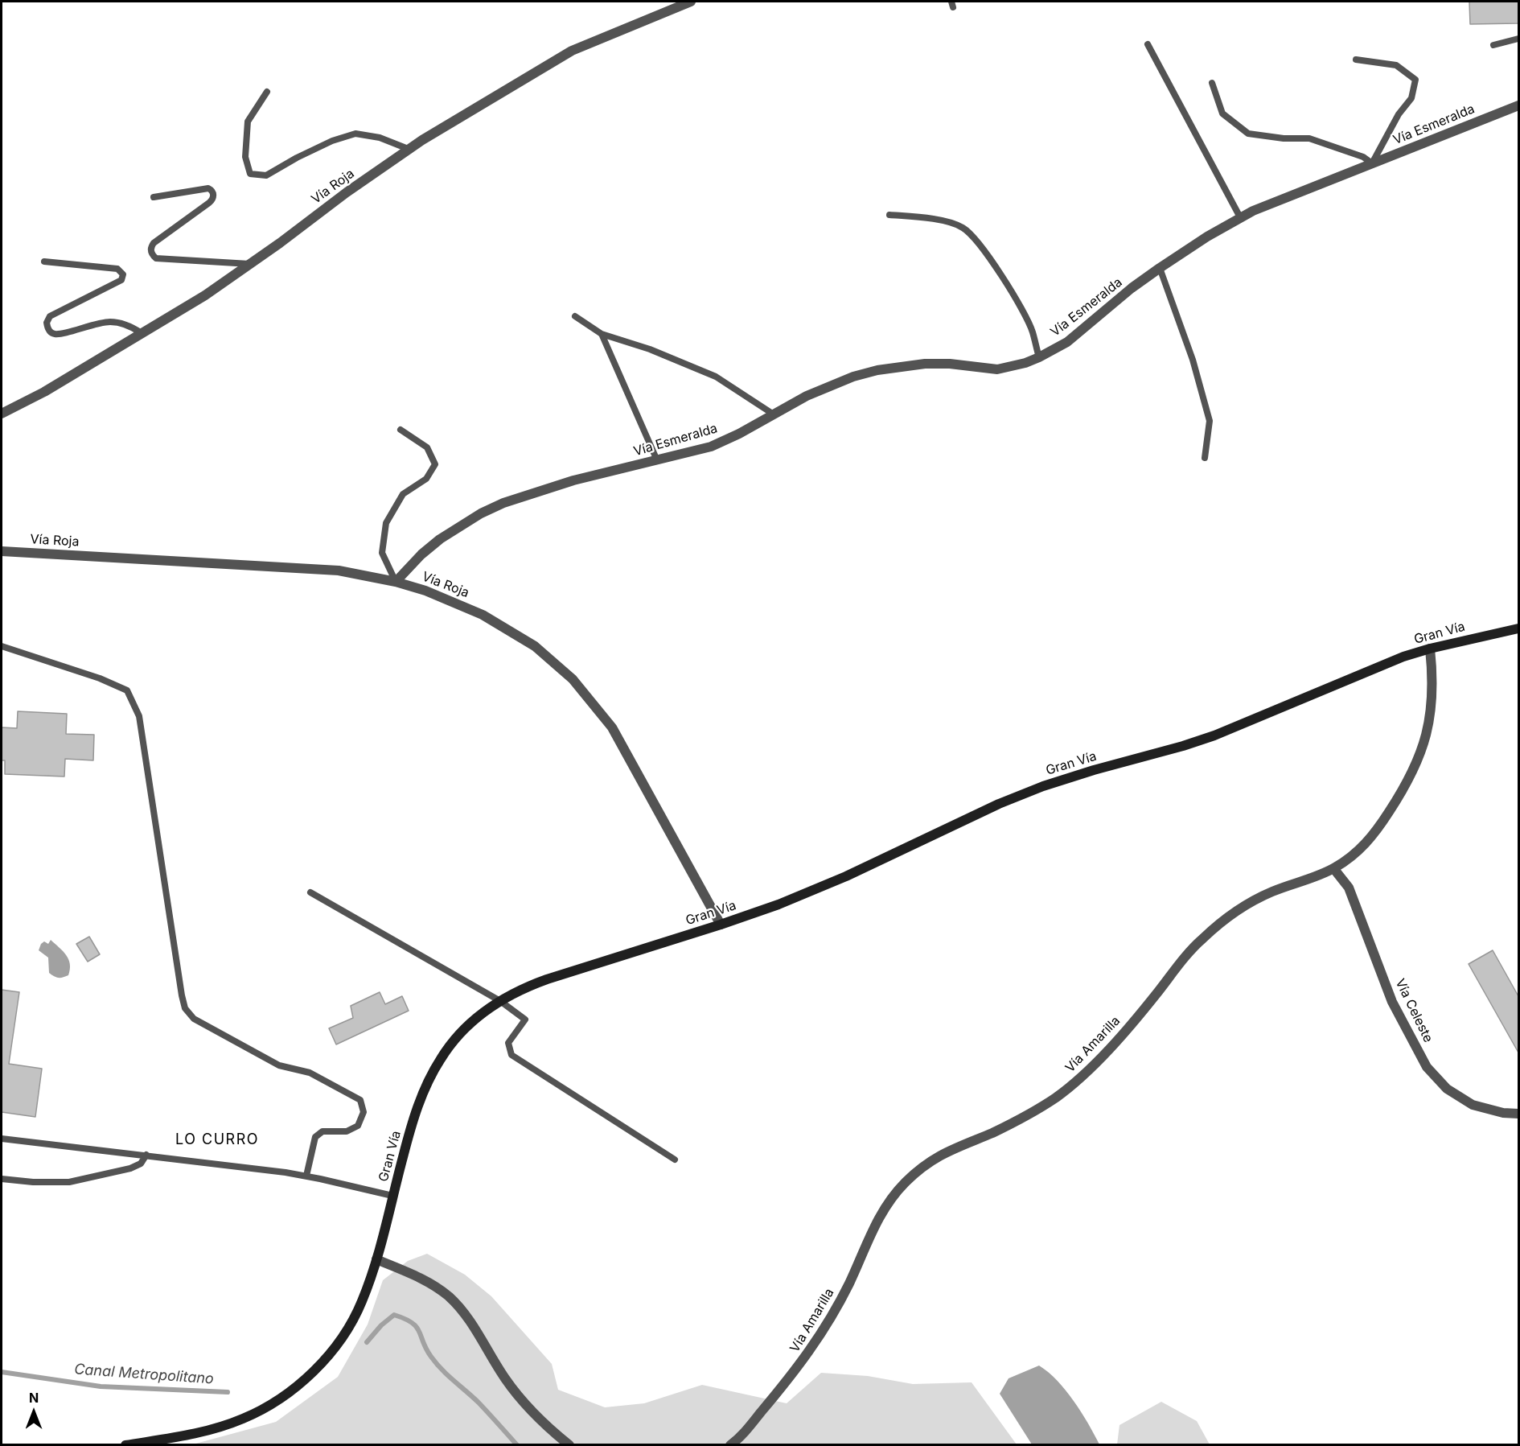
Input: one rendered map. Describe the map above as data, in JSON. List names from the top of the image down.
{
  "streets": {
    "main road": ["Gran Vía"],
    "street": [
      "Vía Esmeralda",
      "Vía Roja",
      "Vía Celeste",
      "Vía Amarilla"
    ]
  },
  "crossings": [
    ["Vía Esmeralda", "Vía Roja"],
    ["Vía Roja", "Gran Vía"],
    ["Gran Vía", "Vía Amarilla"],
    ["Vía Celeste", "Vía Amarilla"]
  ],
  "districts": ["LO CURRO"],
  "water": ["Canal Metropolitano"],
  "north": "top"
}
